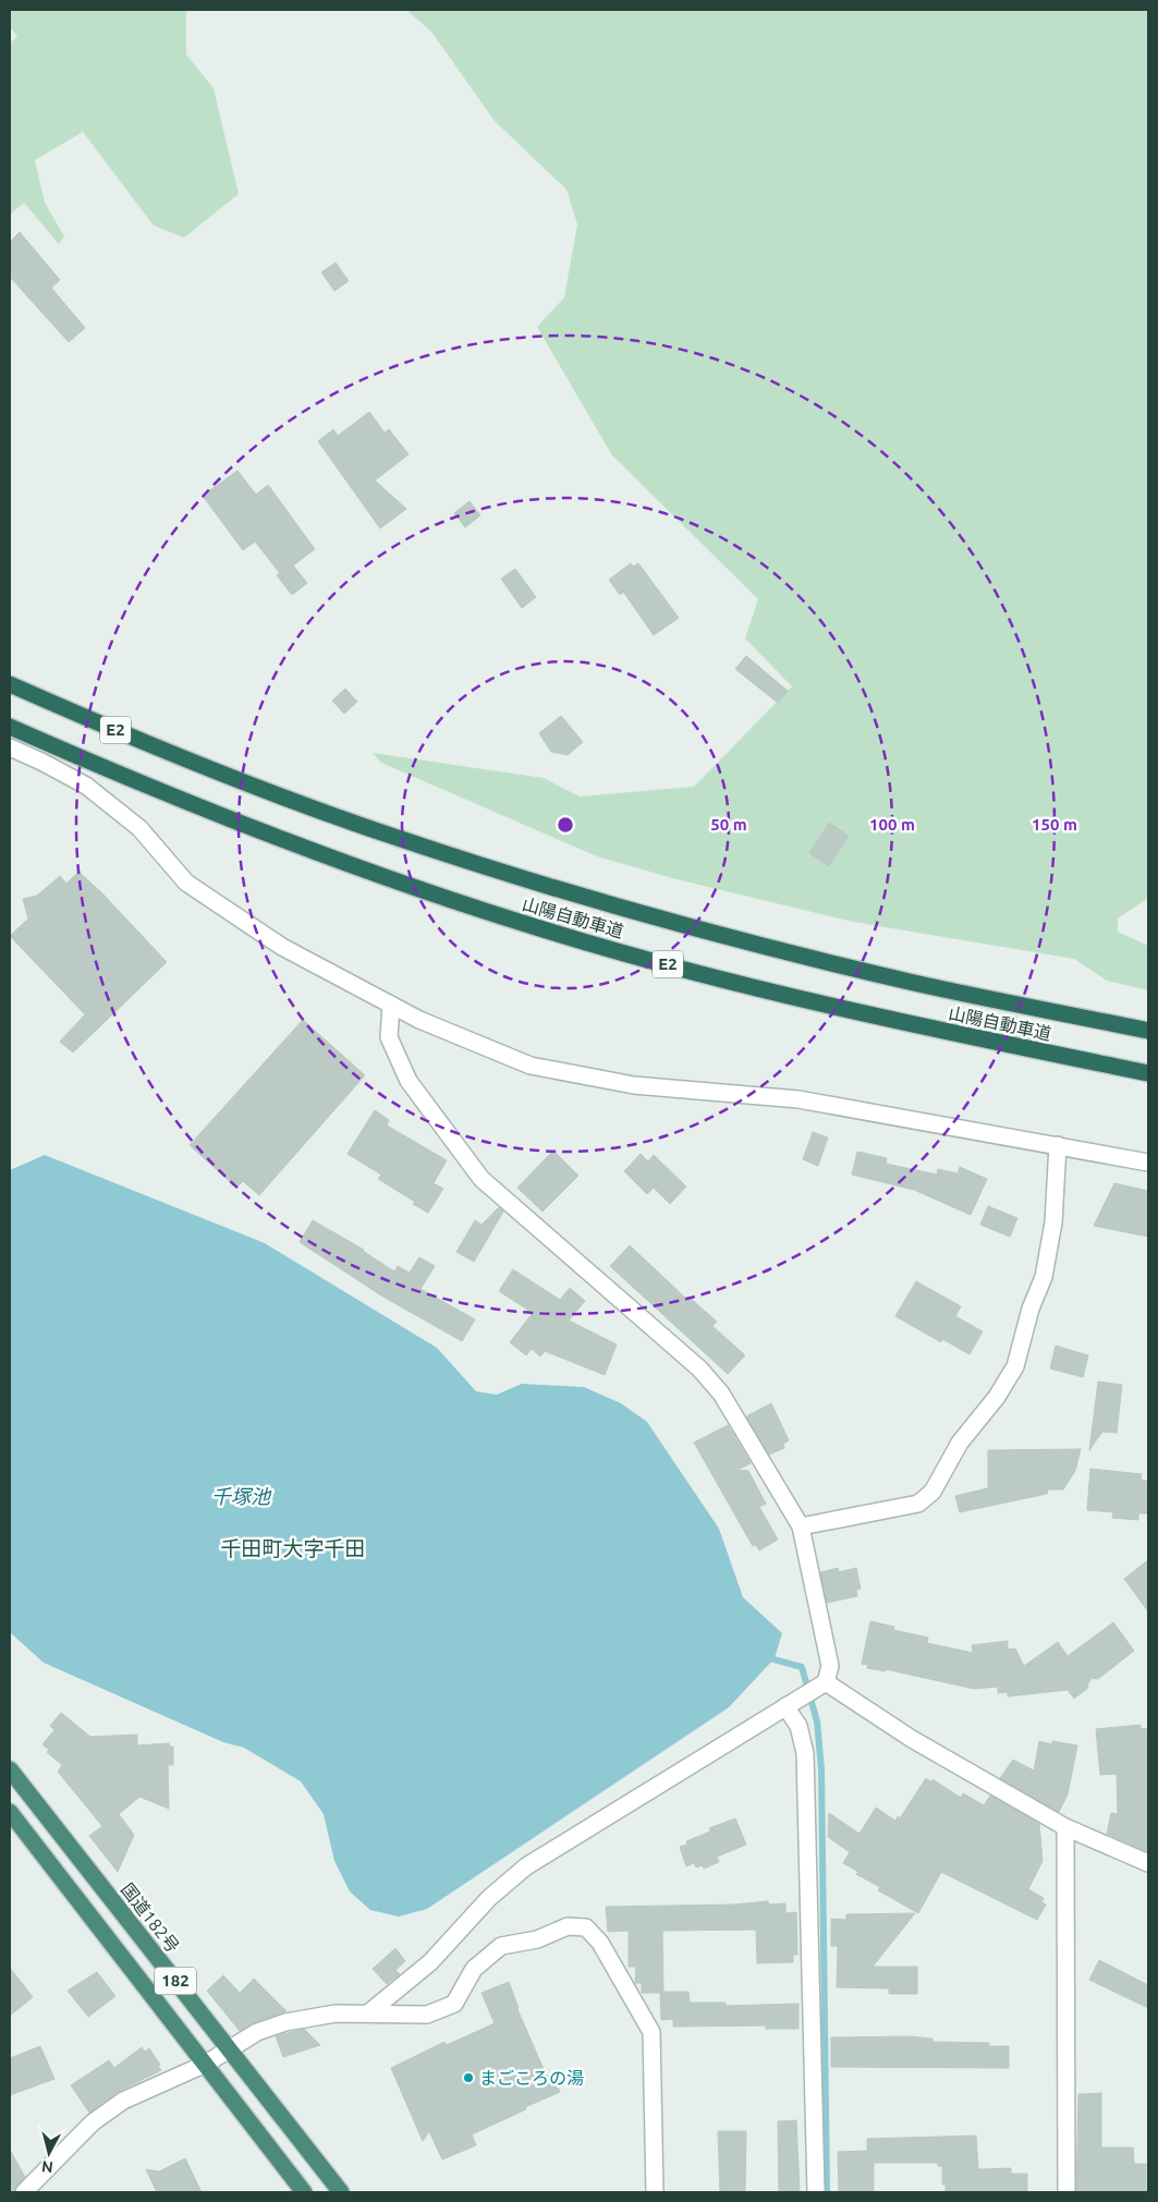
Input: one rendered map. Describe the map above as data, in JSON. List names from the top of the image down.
{
  "streets": {
    "highway": [
      "E2",
      "山陽自動車道",
      "国道182号",
      "182"
    ]
  },
  "districts": ["千田町大字千田"],
  "water": ["千塚池"],
  "places": ["まごころの湯"],
  "north": "bottom",
  "rings": ["50 m", "100 m", "150 m"]
}
